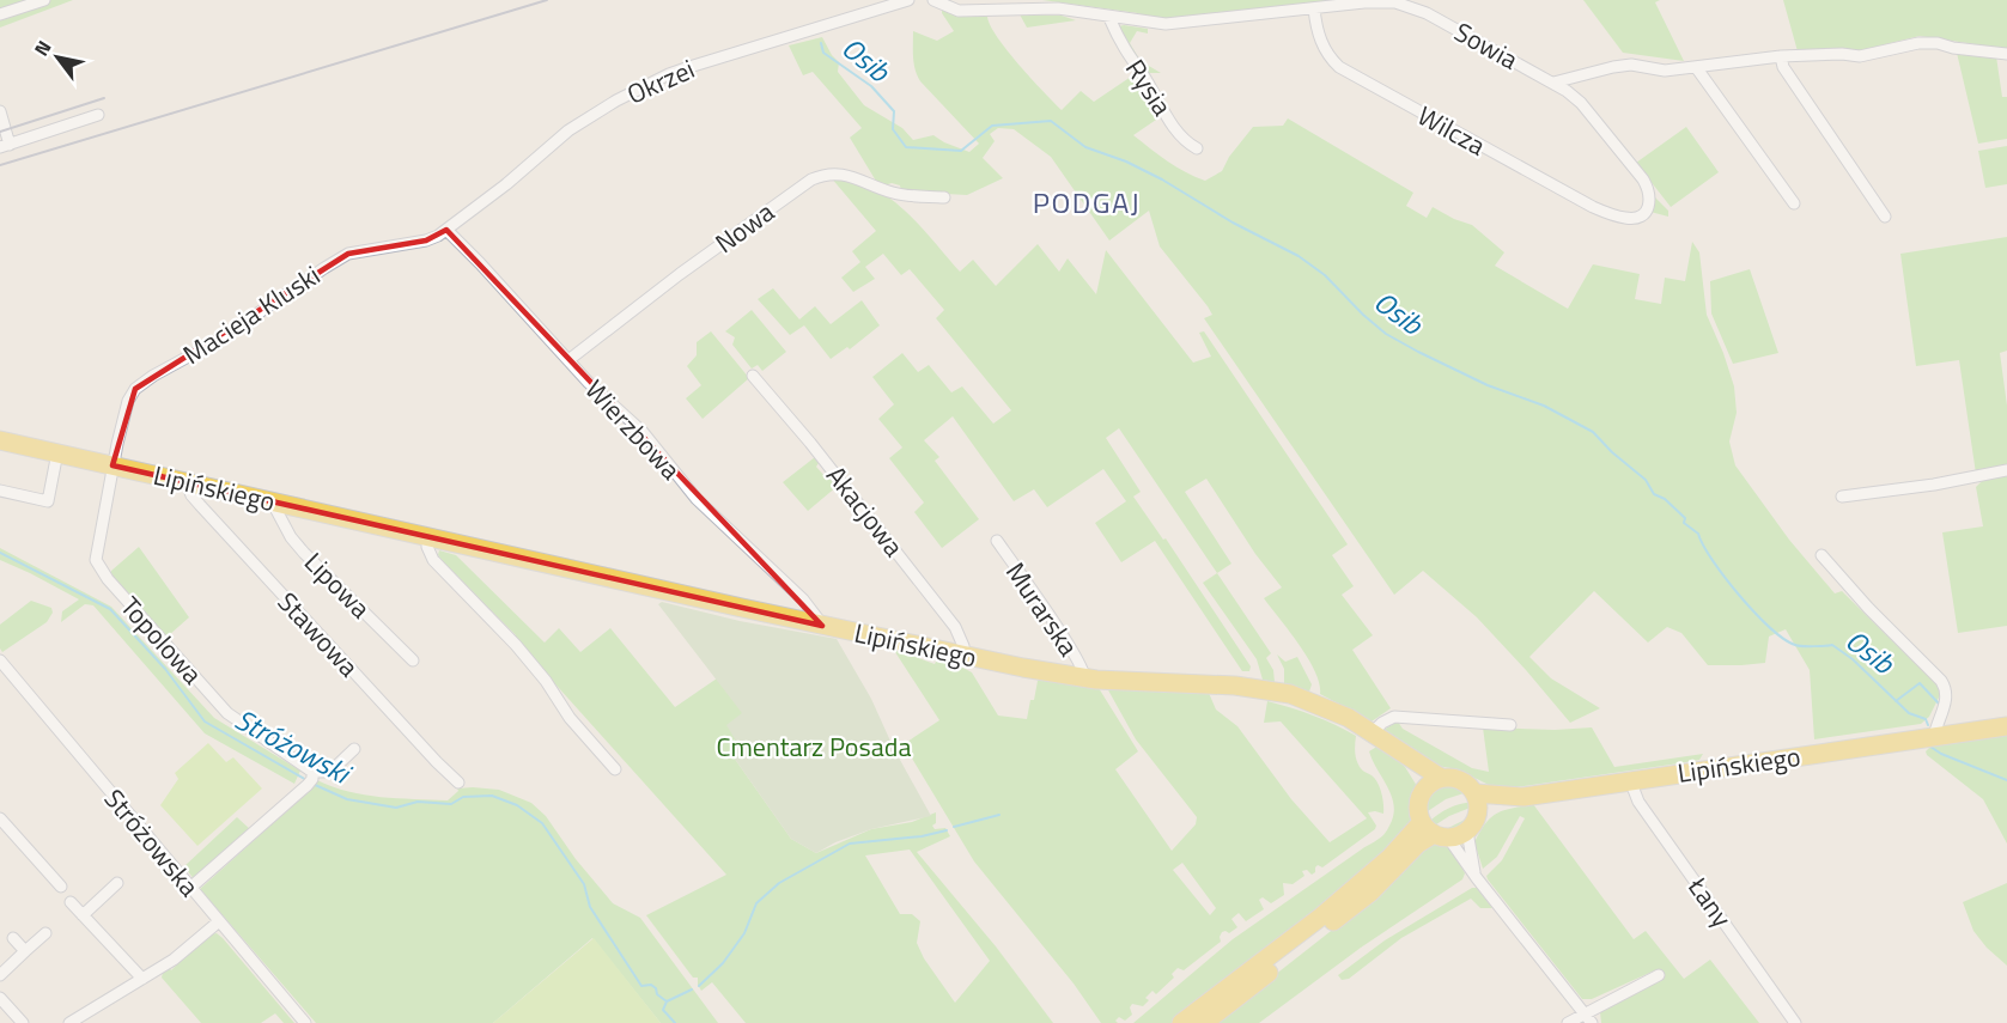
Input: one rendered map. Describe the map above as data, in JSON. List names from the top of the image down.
{
  "streets": {
    "main road": ["Lipińskiego"],
    "street": [
      "Sowia",
      "Okrzei",
      "Rysia",
      "Wilcza",
      "Nowa",
      "Macieja Kluski",
      "Wierzbowa",
      "Akacjowa",
      "Lipowa",
      "Murarska",
      "Stawowa",
      "Topolowa",
      "Stróżowska",
      "Łany"
    ]
  },
  "crossings": [
    ["Sowia", "Rysia"],
    ["Sowia", "Wilcza"],
    ["Okrzei", "Macieja Kluski"],
    ["Okrzei", "Wierzbowa"],
    ["Nowa", "Wierzbowa"],
    ["Macieja Kluski", "Wierzbowa"],
    ["Macieja Kluski", "Lipińskiego"],
    ["Macieja Kluski", "Topolowa"],
    ["Wierzbowa", "Lipińskiego"],
    ["Lipińskiego", "Akacjowa"],
    ["Lipińskiego", "Lipowa"],
    ["Lipińskiego", "Murarska"],
    ["Lipińskiego", "Stawowa"],
    ["Lipińskiego", "Topolowa"],
    ["Lipińskiego", "Łany"]
  ],
  "districts": ["PODGAJ"],
  "water": ["Osib", "Stróżowski"],
  "parks": ["Cmentarz Posada"],
  "north": "top left"
}
